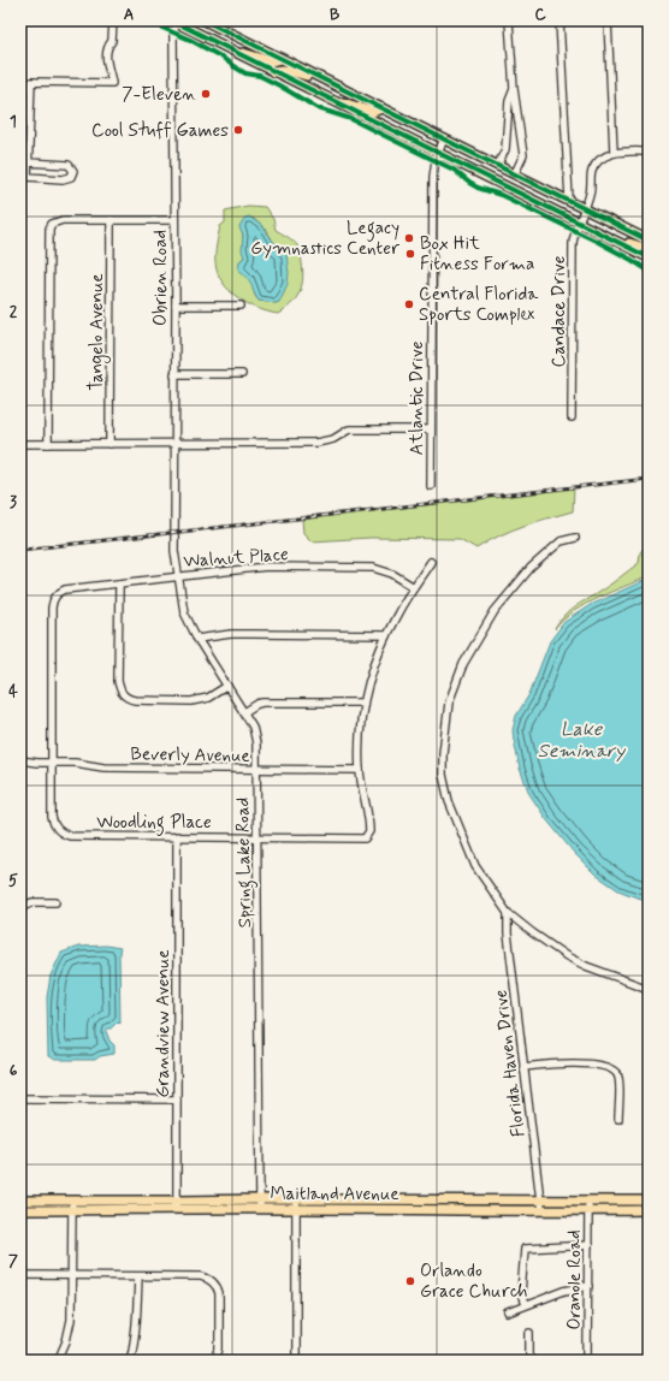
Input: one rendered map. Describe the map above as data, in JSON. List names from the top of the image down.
{
  "streets": {
    "main road": ["Maitland Avenue"],
    "street": [
      "Obrien Road",
      "Candace Drive",
      "Tangelo Avenue",
      "Atlantic Drive",
      "Walnut Place",
      "Beverly Avenue",
      "Woodling Place",
      "Spring Lake Road",
      "Grandview Avenue",
      "Florida Haven Drive",
      "Oranole Road"
    ]
  },
  "crossings": [
    ["Obrien Road", "Spring Lake Road"],
    ["Walnut Place", "Beverly Avenue"],
    ["Walnut Place", "Woodling Place"],
    ["Walnut Place", "Spring Lake Road"],
    ["Beverly Avenue", "Woodling Place"],
    ["Beverly Avenue", "Spring Lake Road"],
    ["Woodling Place", "Spring Lake Road"],
    ["Woodling Place", "Grandview Avenue"],
    ["Spring Lake Road", "Maitland Avenue"],
    ["Grandview Avenue", "Maitland Avenue"],
    ["Florida Haven Drive", "Maitland Avenue"],
    ["Maitland Avenue", "Oranole Road"]
  ],
  "water": ["Lake Seminary"],
  "places": [
    "7-Eleven",
    "Cool Stuff Games",
    "Legacy Gymnastics Center",
    "Box Hit Fitness Forma",
    "Central Florida Sports Complex",
    "Orlando Grace Church"
  ],
  "grid": {
    "columns": ["A", "B", "C"],
    "rows": [
      "1",
      "2",
      "3",
      "4",
      "5",
      "6",
      "7"
    ]
  }
}
